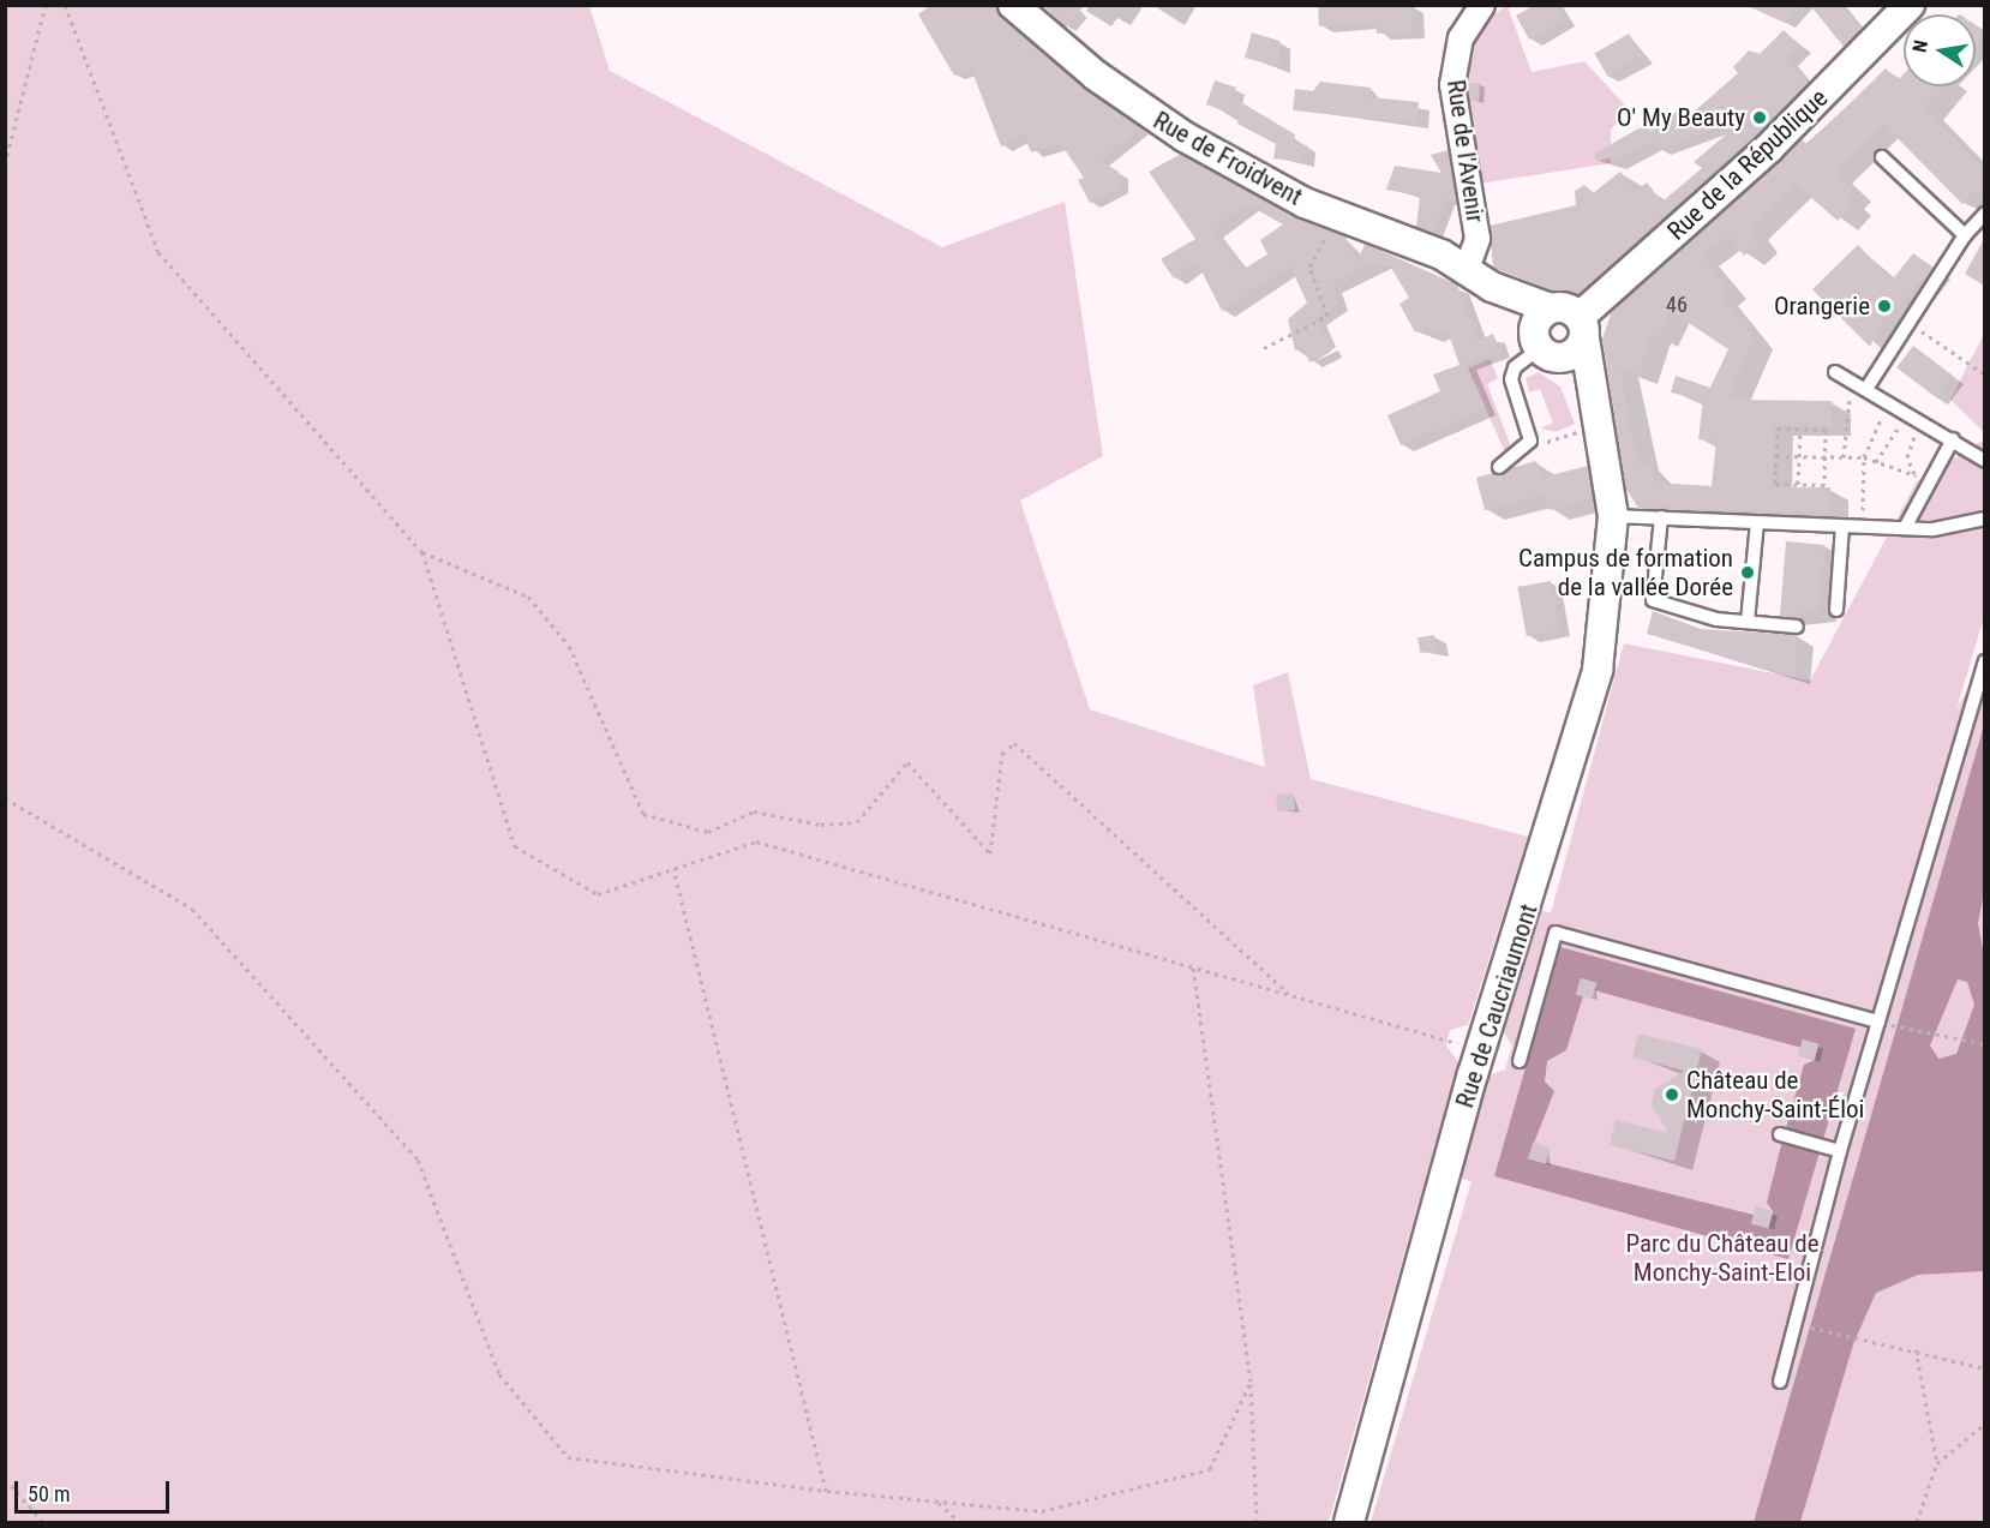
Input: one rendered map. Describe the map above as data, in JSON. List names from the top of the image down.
{
  "streets": {
    "street": [
      "Rue de l'Avenir",
      "Rue de Froidvent",
      "Rue de la République",
      "Rue de Caucriaumont"
    ]
  },
  "crossings": [
    ["Rue de l'Avenir", "Rue de Froidvent"]
  ],
  "parks": ["Parc du Château de Monchy-Saint-Eloi"],
  "places": [
    "O' My Beauty",
    "Orangerie",
    "Campus de formation de la vallée Dorée",
    "Château de Monchy-Saint-Éloi"
  ],
  "house_numbers": ["46"],
  "scale_bar": "50 m",
  "north": "left"
}
